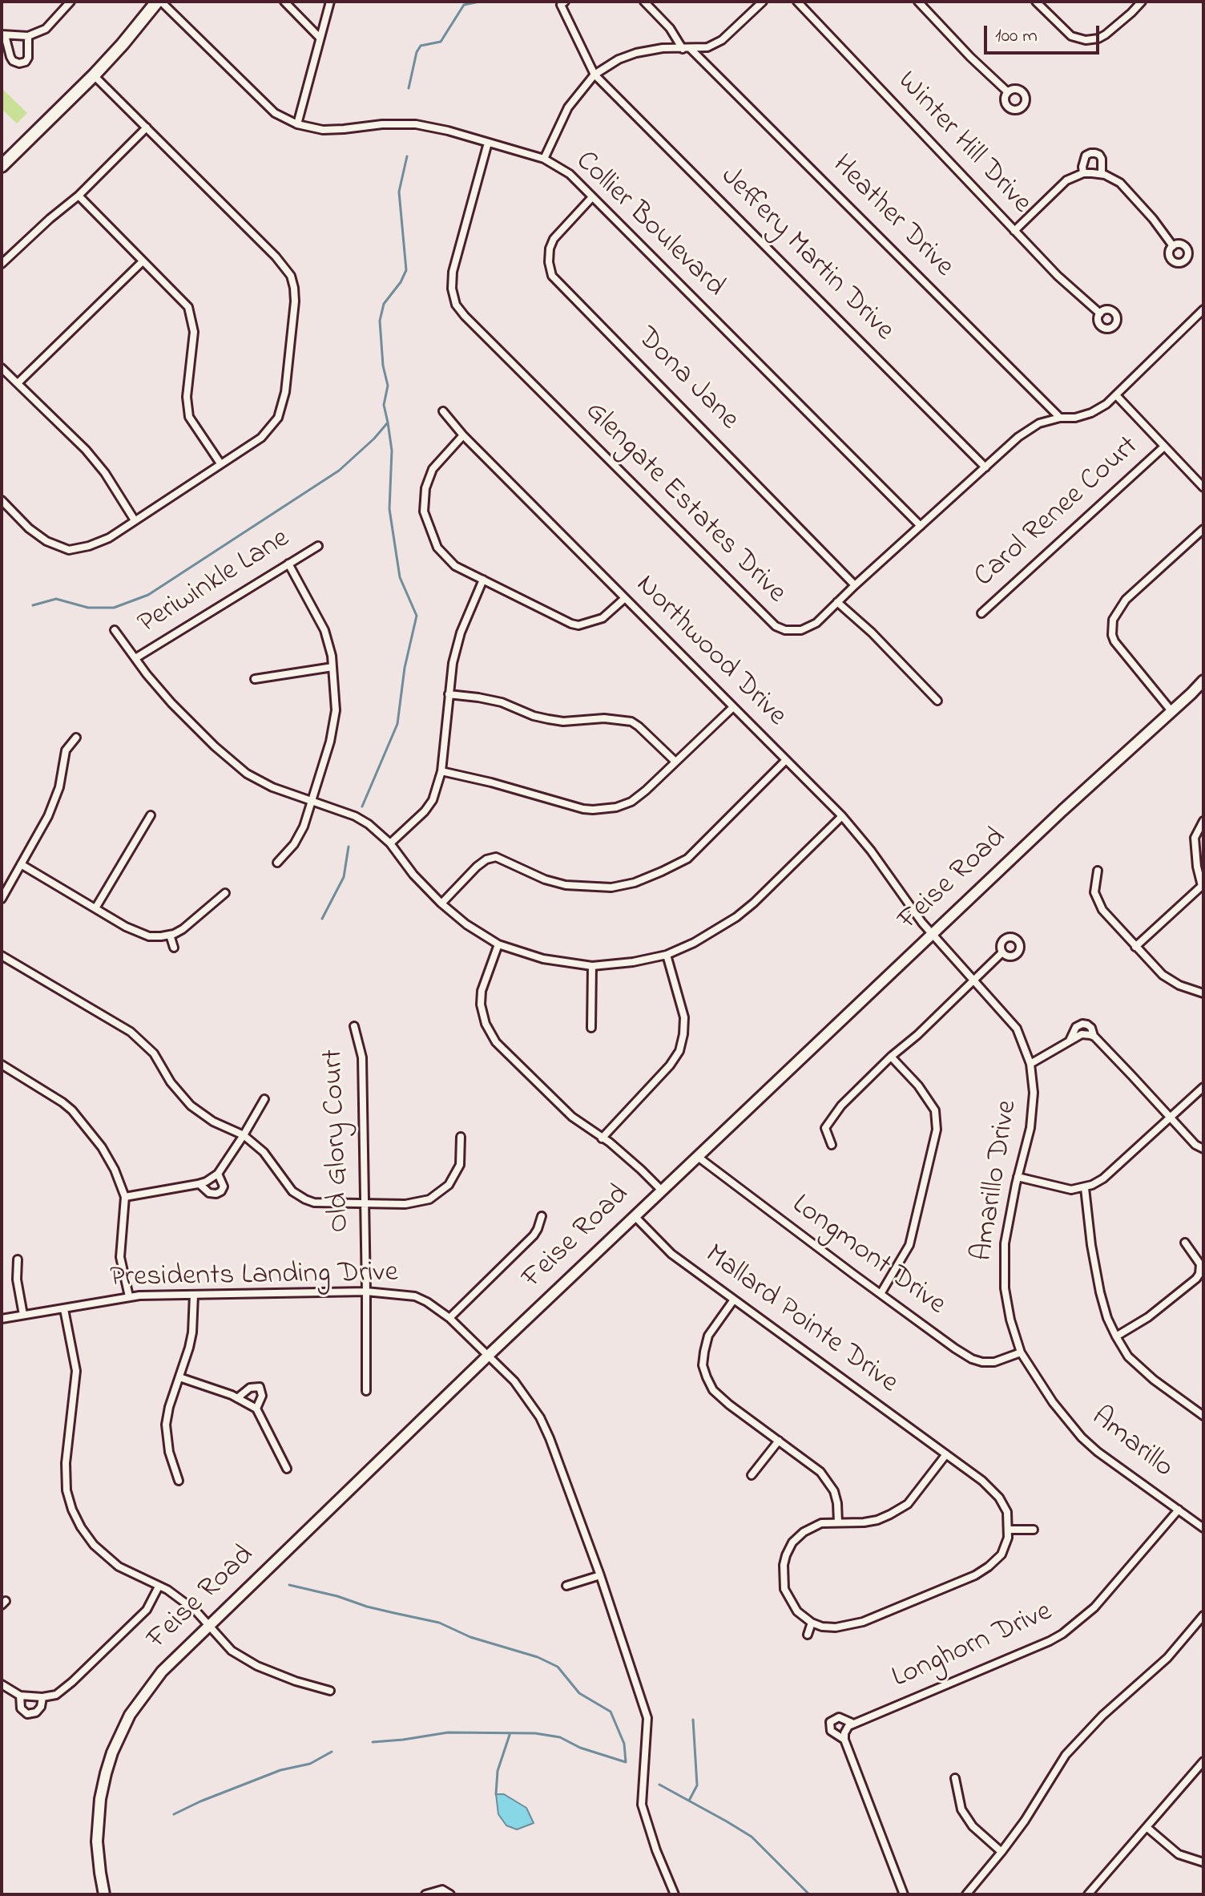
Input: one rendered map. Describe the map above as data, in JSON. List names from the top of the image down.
{
  "streets": {
    "main road": ["Feise Road"],
    "street": [
      "Winter Hill Drive",
      "Heather Drive",
      "Collier Boulevard",
      "Jeffery Martin Drive",
      "Dona Jane",
      "Glengate Estates Drive",
      "Carol Renee Court",
      "Periwinkle Lane",
      "Northwood Drive",
      "Old Glory Court",
      "Amarillo Drive",
      "Longmont Drive",
      "Presidents Landing Drive",
      "Mallard Pointe Drive",
      "Amarillo",
      "Longhorn Drive"
    ]
  },
  "crossings": [
    ["Heather Drive", "Glengate Estates Drive"],
    ["Collier Boulevard", "Dona Jane"],
    ["Collier Boulevard", "Glengate Estates Drive"],
    ["Jeffery Martin Drive", "Glengate Estates Drive"],
    ["Dona Jane", "Glengate Estates Drive"],
    ["Northwood Drive", "Feise Road"],
    ["Northwood Drive", "Amarillo Drive"],
    ["Feise Road", "Amarillo Drive"],
    ["Feise Road", "Longmont Drive"],
    ["Feise Road", "Presidents Landing Drive"],
    ["Feise Road", "Mallard Pointe Drive"],
    ["Old Glory Court", "Presidents Landing Drive"],
    ["Amarillo Drive", "Longmont Drive"],
    ["Amarillo Drive", "Amarillo"],
    ["Longmont Drive", "Amarillo"],
    ["Amarillo", "Longhorn Drive"]
  ],
  "scale_bar": "100 m"
}
